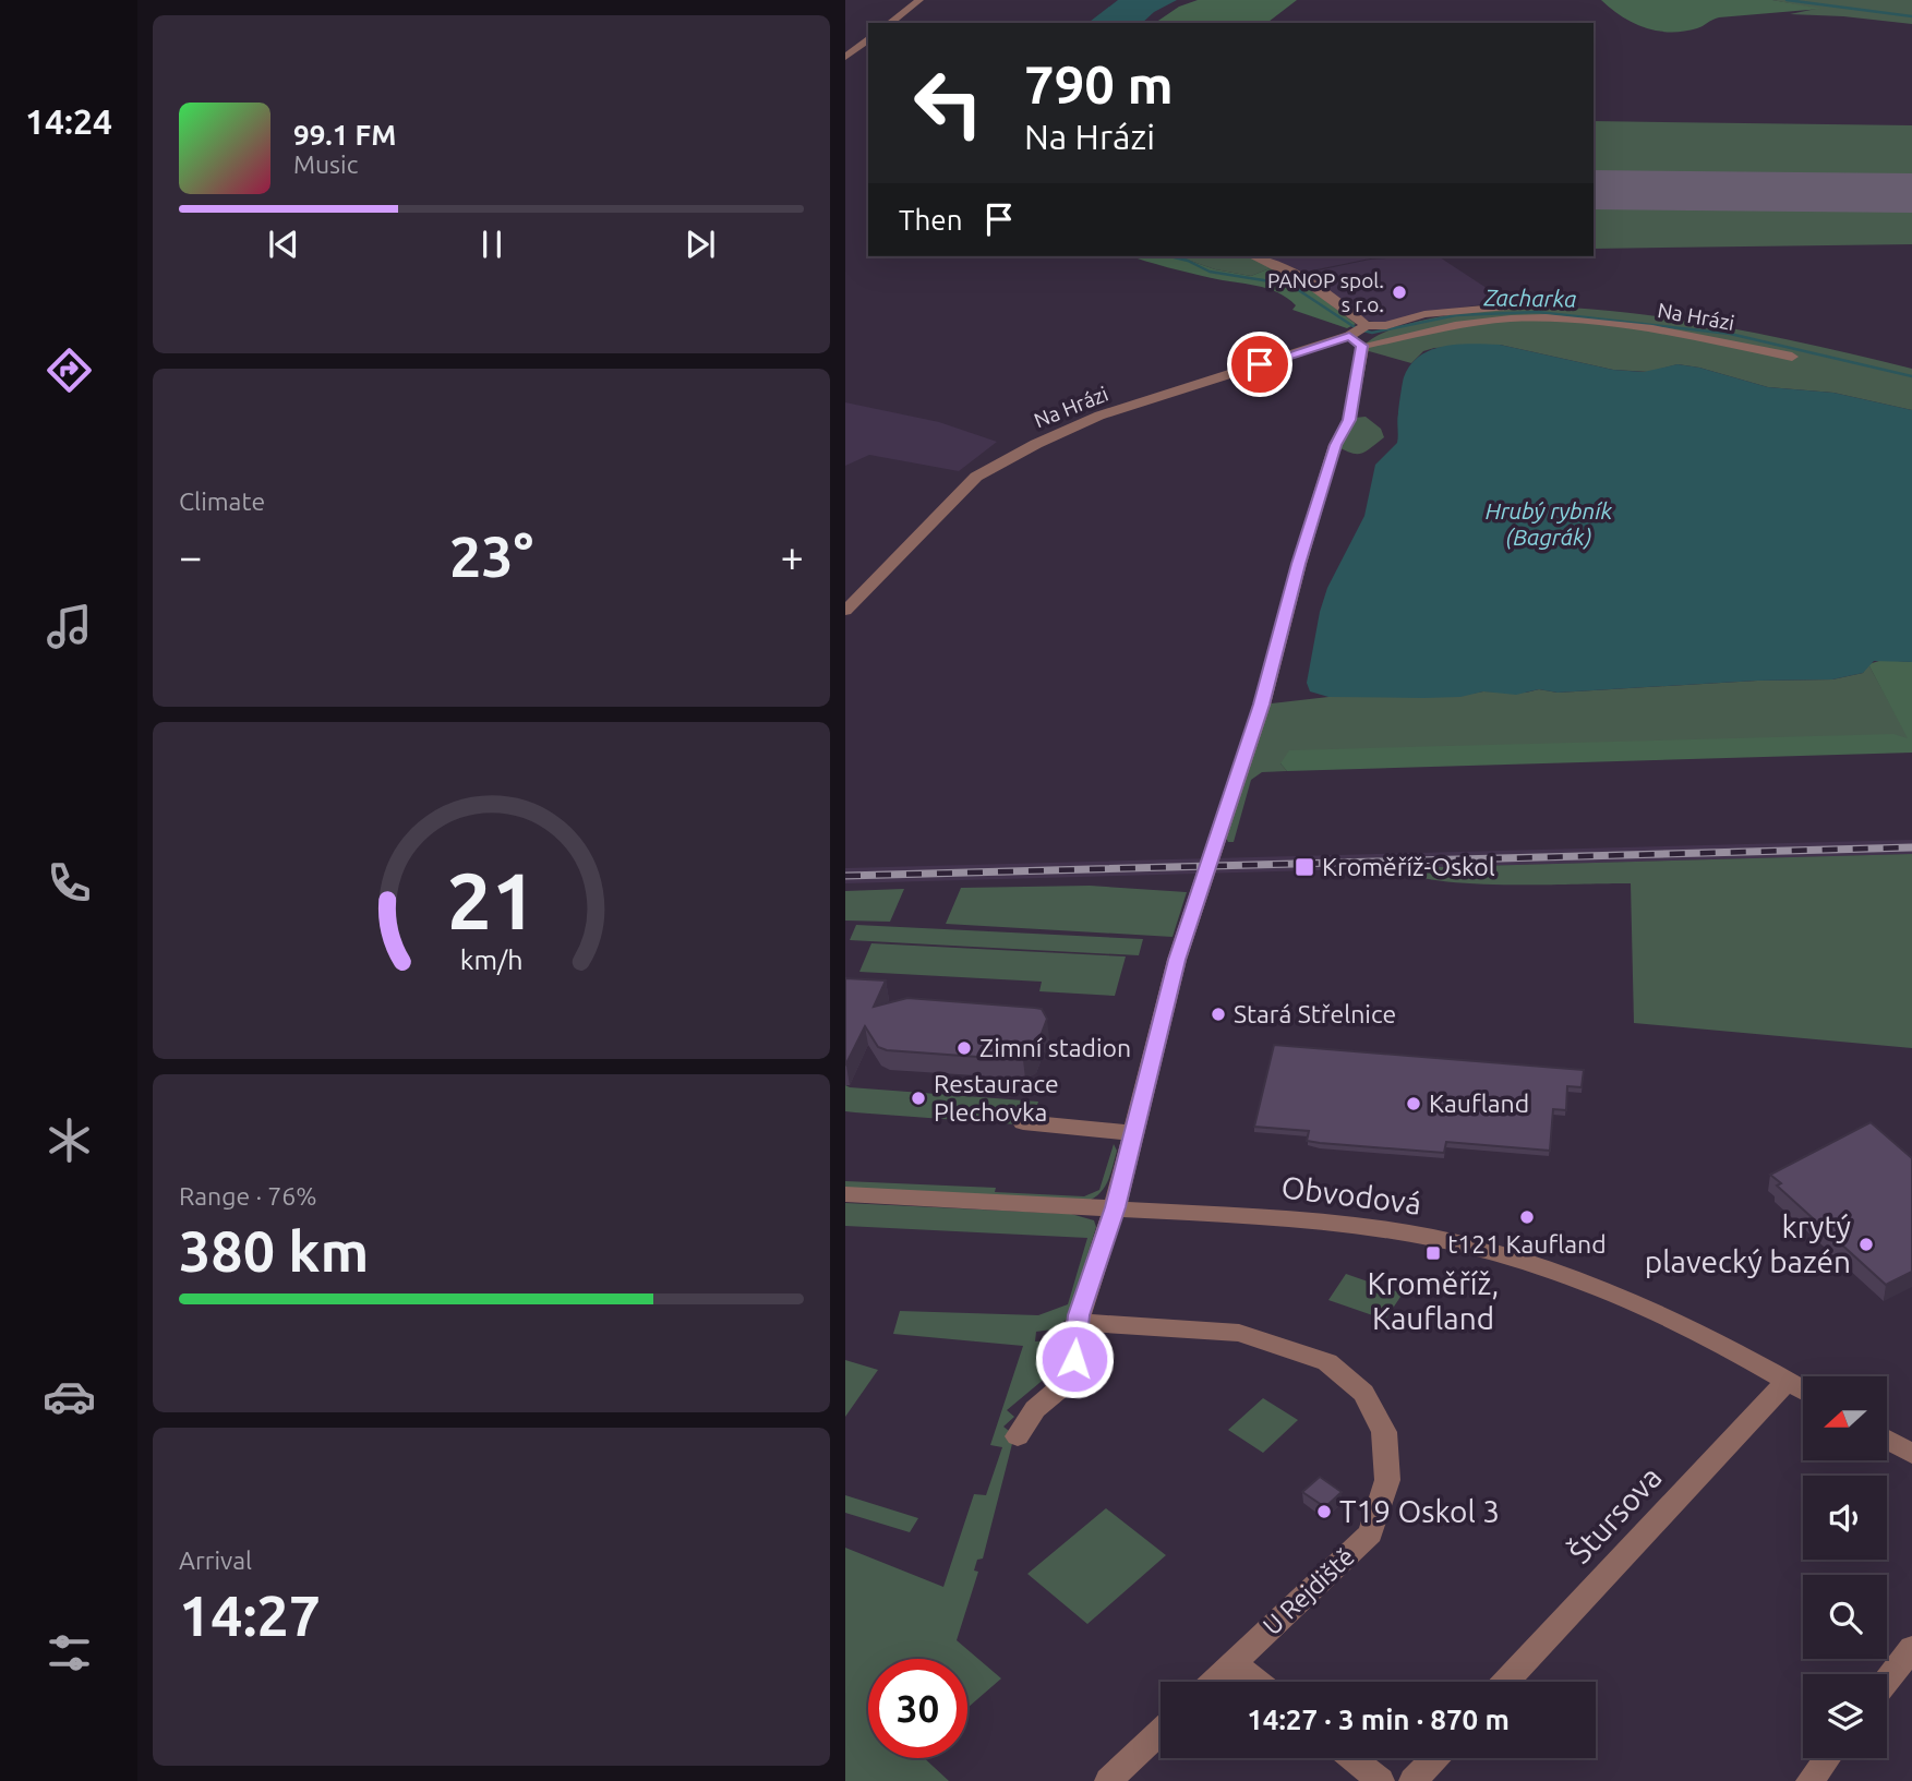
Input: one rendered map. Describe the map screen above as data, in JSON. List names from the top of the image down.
{
  "streets": {
    "street": [
      "Na Hrázi",
      "Obvodová",
      "Štursova",
      "U Rejdiště"
    ]
  },
  "crossings": [
    ["Obvodová", "Štursova"]
  ],
  "water": ["Zacharka", "Hrubý rybník (Bagrák)"],
  "places": {
    "other": [
      "PANOP spol. s r.o.",
      "Stará Střelnice",
      "Zimní stadion",
      "Restaurace Plechovka",
      "Kaufland",
      "t121 Kaufland",
      "krytý plavecký bazén",
      "T19 Oskol 3"
    ],
    "transit": ["Kroměříž-Oskol", "Kroměříž, Kaufland"]
  },
  "north": "left",
  "page": {
    "tabs": "14:24",
    "turn": ["790 m", "Na Hrázi"],
    "song": ["99.1 FM", "Music"],
    "then": "Then",
    "tile": [
      "Climate",
      ["Range · 76%", "380 km"],
      ["Arrival", "14:27"]
    ],
    "heat": ["−", "23°", "+"],
    "limit": "30",
    "trip": "14:27 · 3 min · 870 m",
    "gauge": ["21", "km/h"]
  }
}
